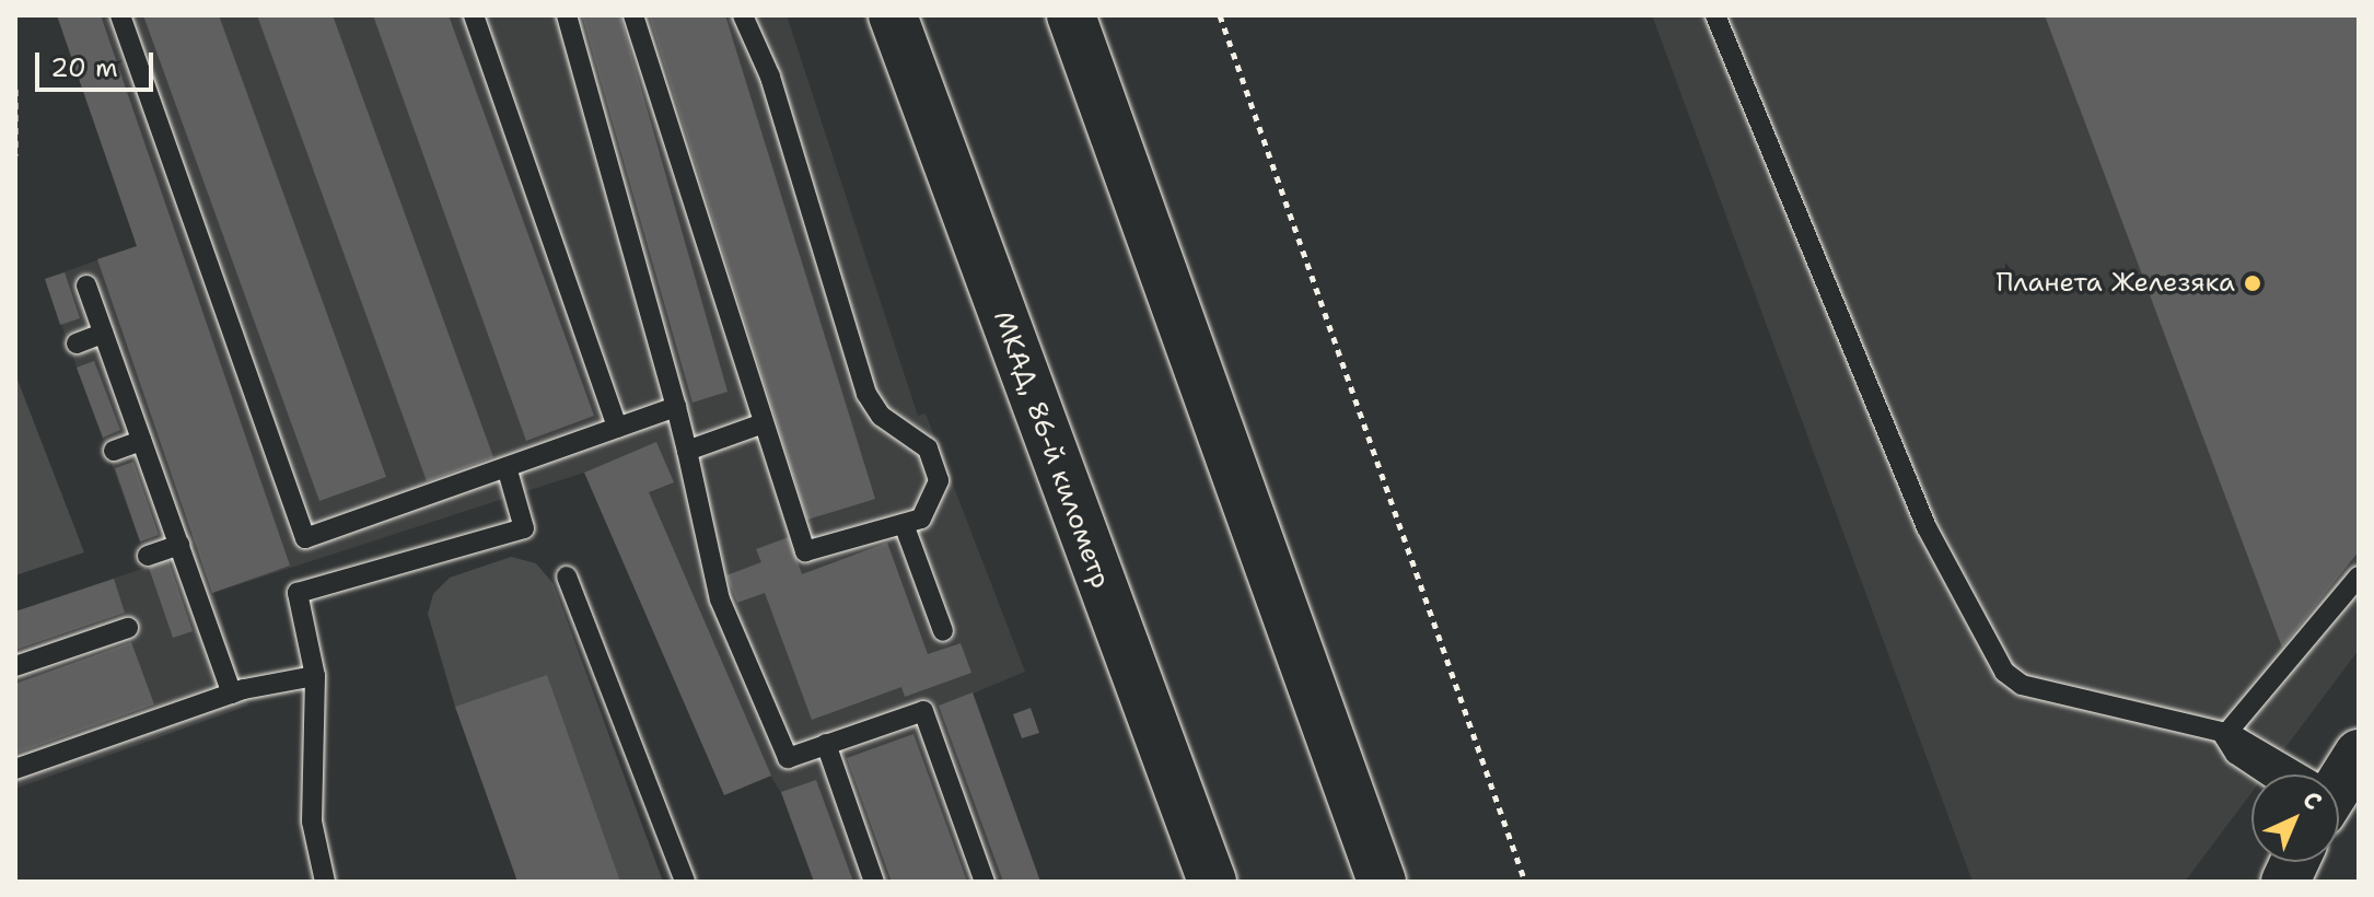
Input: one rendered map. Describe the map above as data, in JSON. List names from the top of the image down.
{
  "streets": {
    "main road": ["МКАД, 86-й километр"]
  },
  "places": ["Планета Железяка"],
  "scale_bar": "20 m",
  "north": "top right"
}
